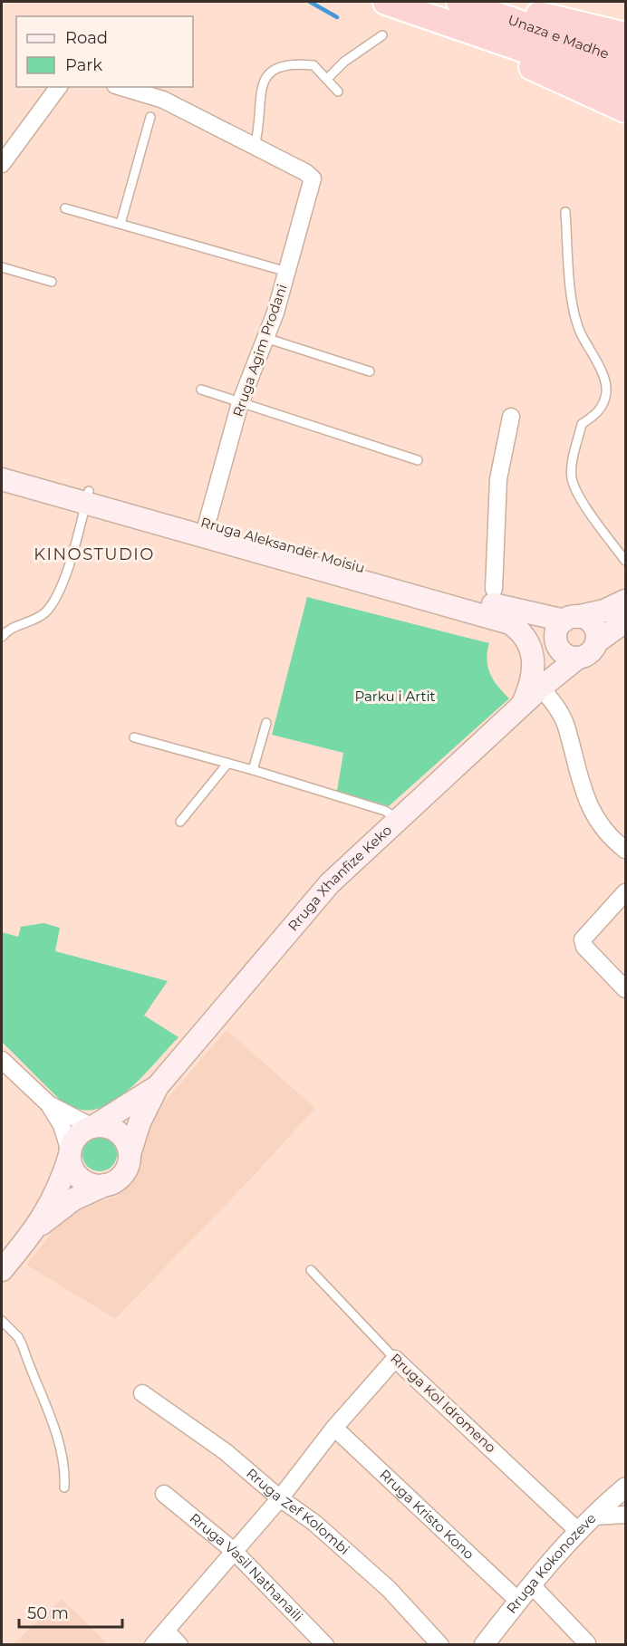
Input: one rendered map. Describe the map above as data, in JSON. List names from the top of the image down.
{
  "streets": {
    "highway": ["Unaza e Madhe"],
    "main road": ["Rruga Aleksandër Moisiu", "Rruga Xhanfize Keko"],
    "street": [
      "Rruga Agim Prodani",
      "Rruga Kol Idromeno",
      "Rruga Zef Kolombi",
      "Rruga Kristo Kono",
      "Rruga Kokonozeve",
      "Rruga Vasil Nathanaili"
    ]
  },
  "crossings": [
    ["Rruga Agim Prodani", "Rruga Aleksandër Moisiu"],
    ["Rruga Aleksandër Moisiu", "Rruga Xhanfize Keko"],
    ["Rruga Kol Idromeno", "Rruga Kokonozeve"],
    ["Rruga Kristo Kono", "Rruga Kokonozeve"]
  ],
  "districts": ["KINOSTUDIO"],
  "parks": ["Parku i Artit"],
  "legend": ["Road", "Park"],
  "scale_bar": "50 m"
}
